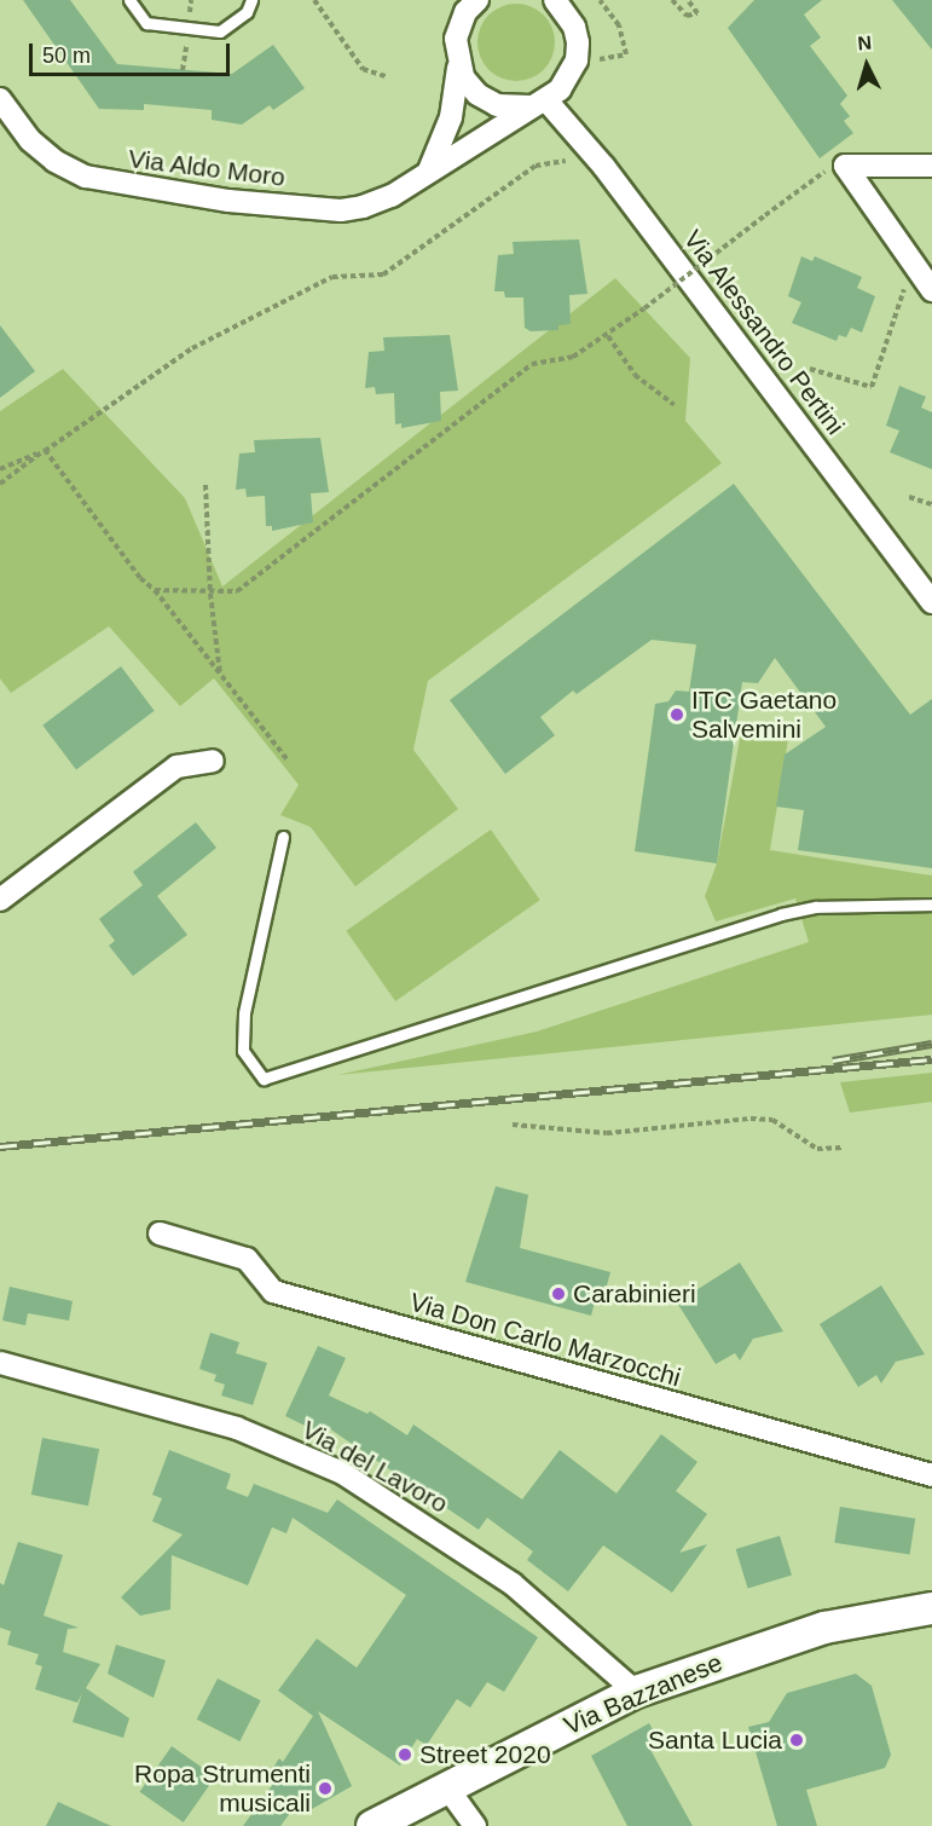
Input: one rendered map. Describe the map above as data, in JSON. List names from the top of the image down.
{
  "streets": {
    "main road": ["Via Bazzanese"],
    "street": [
      "Via Aldo Moro",
      "Via Alessandro Pertini",
      "Via Don Carlo Marzocchi",
      "Via del Lavoro"
    ]
  },
  "crossings": [
    ["Via Aldo Moro", "Via Alessandro Pertini"],
    ["Via del Lavoro", "Via Bazzanese"]
  ],
  "places": [
    "ITC Gaetano Salvemini",
    "Carabinieri",
    "Santa Lucia",
    "Street 2020",
    "Ropa Strumenti musicali"
  ],
  "scale_bar": "50 m",
  "north": "top"
}
